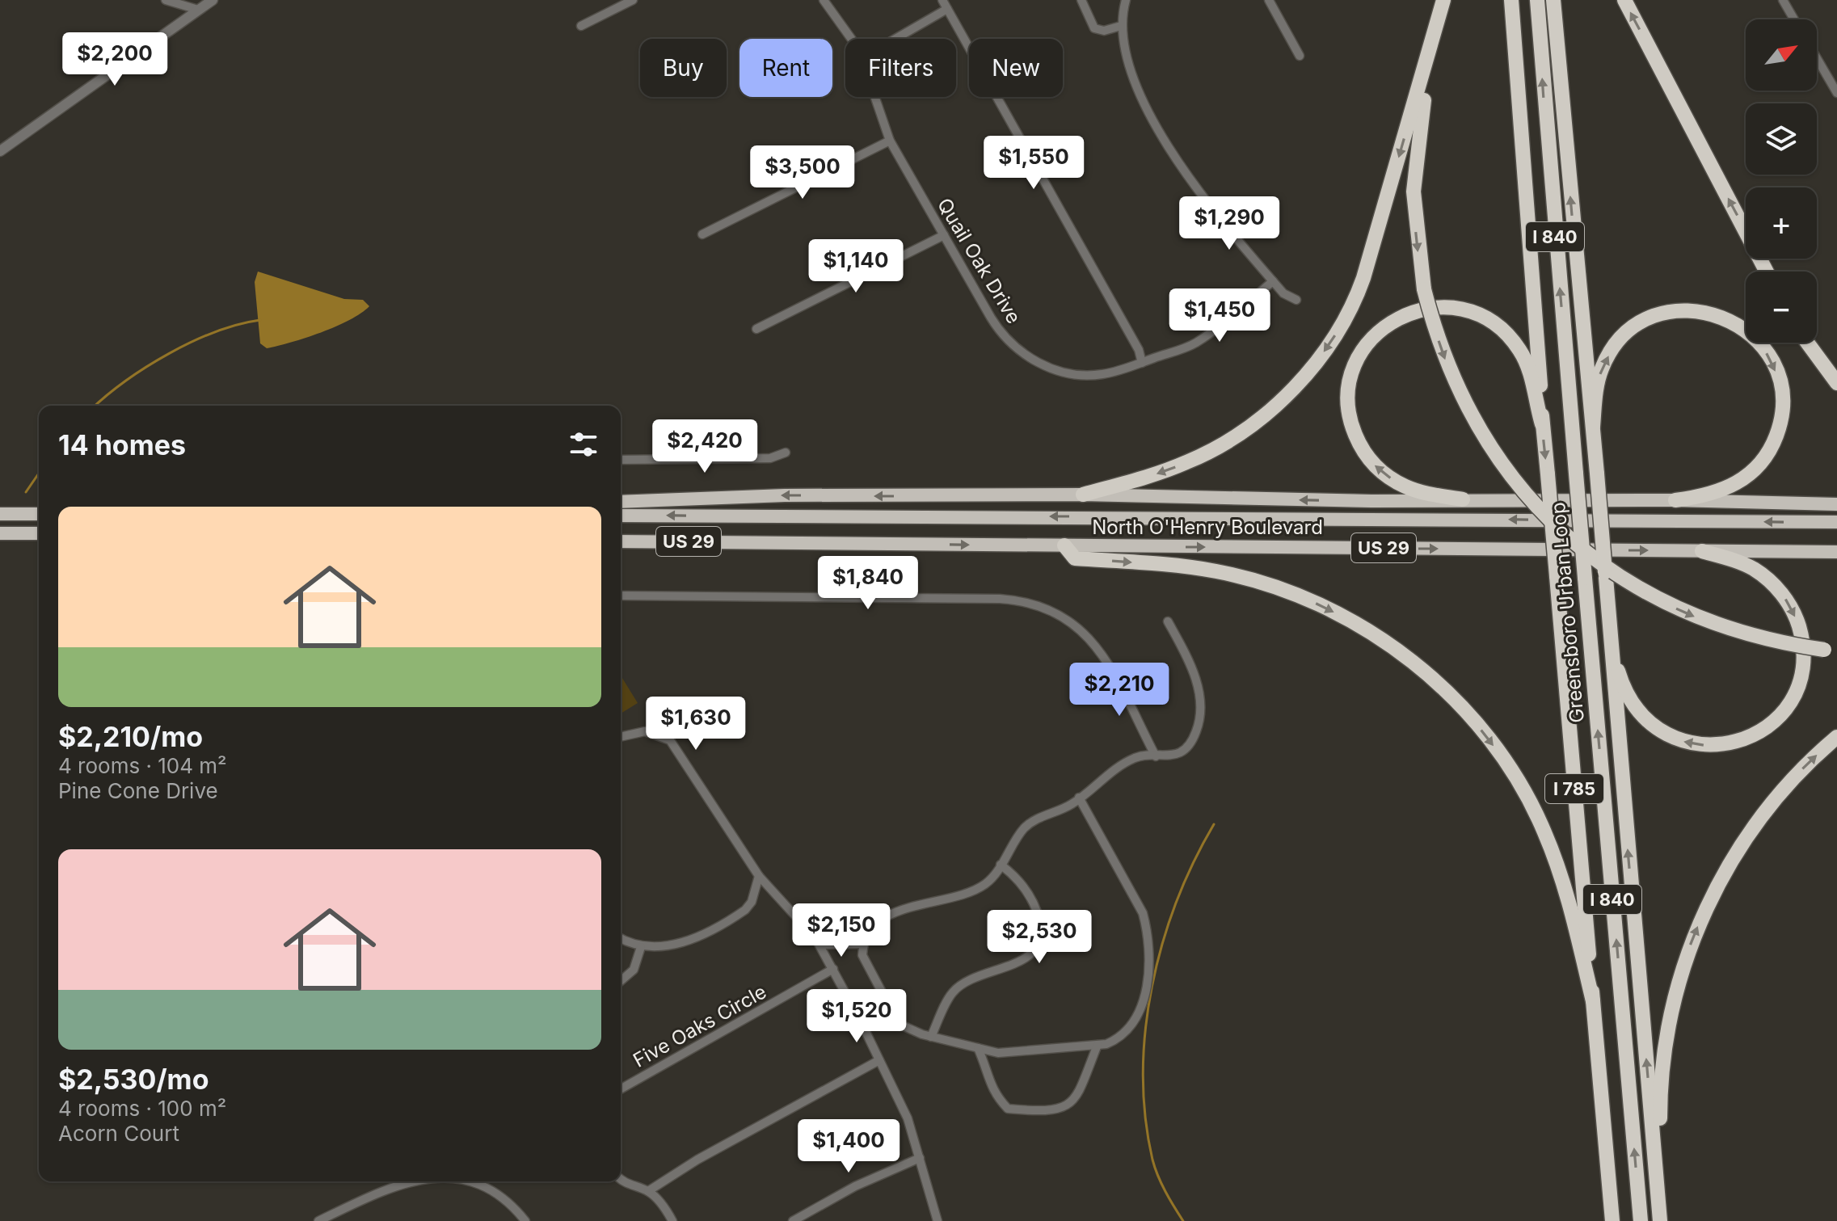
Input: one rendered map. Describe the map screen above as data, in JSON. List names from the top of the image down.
{
  "streets": {
    "highway": [
      "I 840",
      "North O'Henry Boulevard",
      "US 29",
      "Greensboro Urban Loop",
      "I 785"
    ],
    "street": ["Quail Oak Drive", "Five Oaks Circle"]
  },
  "north": "top right",
  "page": {
    "map_buttons": ["+", "−"],
    "price": [
      "$2,200",
      "$1,550",
      "$3,500",
      "$1,290",
      "$1,140",
      "$1,450",
      "$2,420",
      "$1,840",
      "$2,210",
      "$1,630",
      "$2,150",
      "$2,530",
      "$1,520",
      "$1,400"
    ],
    "chip": [
      "Buy",
      "Rent",
      "Filters",
      "New"
    ],
    "heading": "14 homes",
    "list": [
      {
        "name": "$2,210/mo",
        "note": "4 rooms · 104 m² · Pine Cone Drive"
      },
      {
        "name": "$2,530/mo",
        "note": "4 rooms · 100 m² · Acorn Court"
      }
    ]
  }
}
